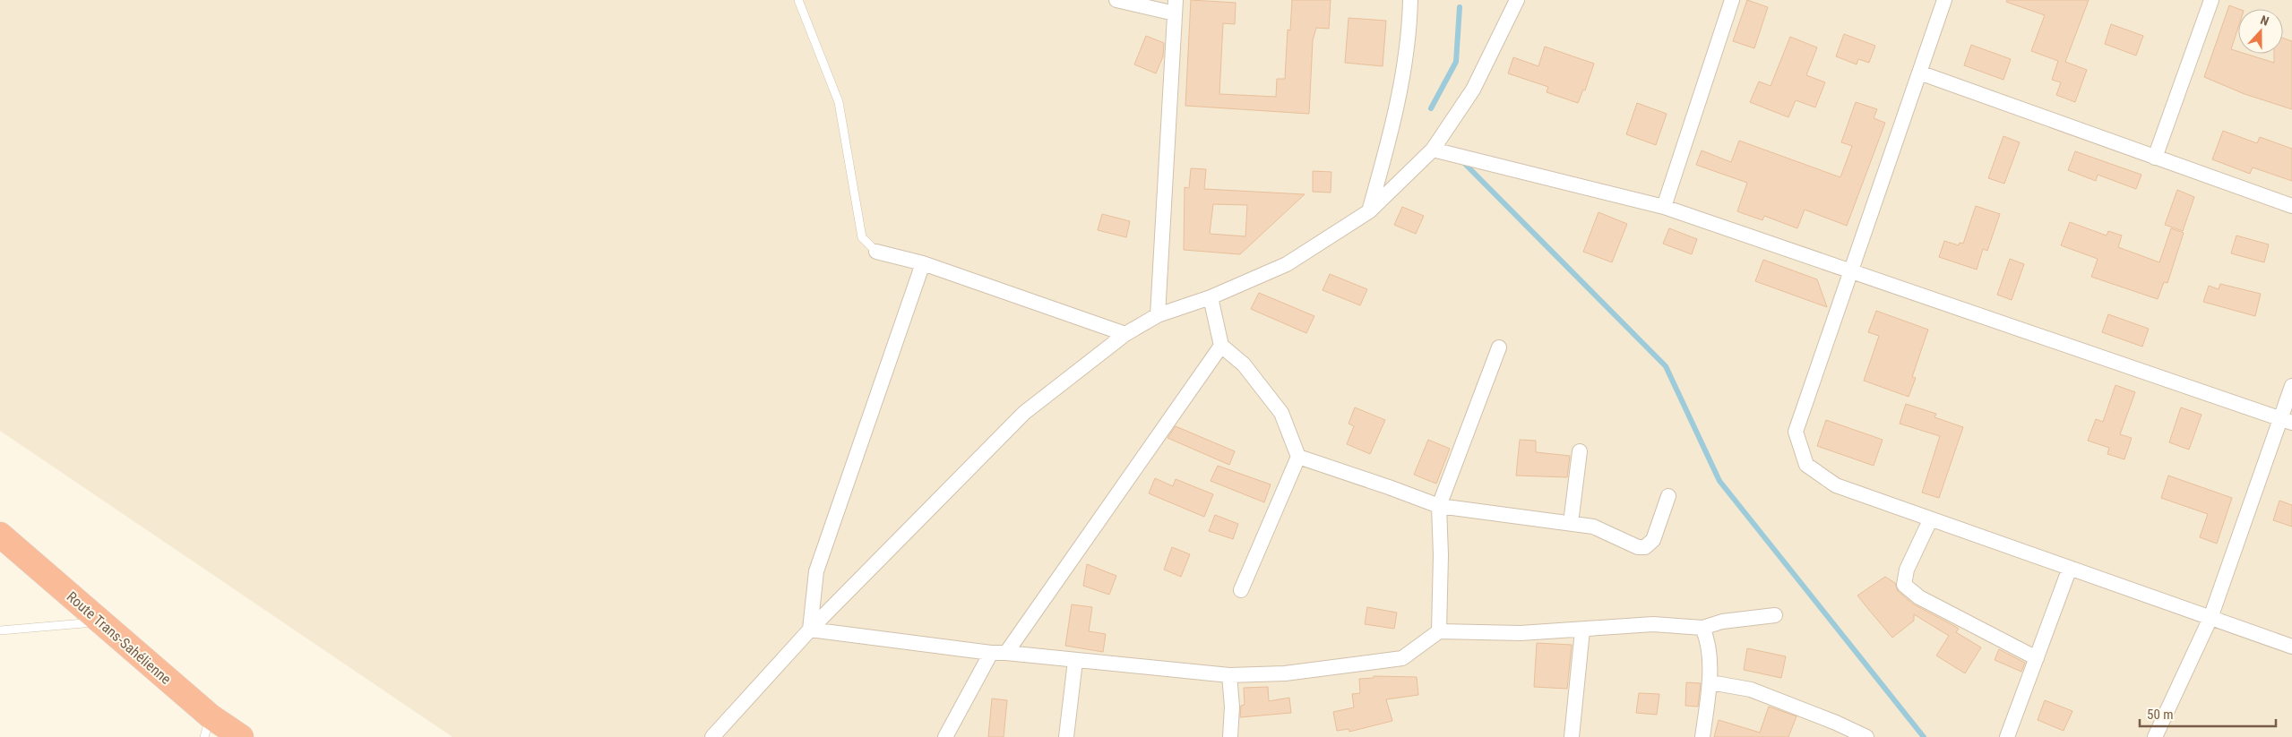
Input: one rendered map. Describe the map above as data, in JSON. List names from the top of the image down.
{
  "streets": {
    "highway": ["Route Trans-Sahélienne"]
  },
  "scale_bar": "50 m",
  "north": "top"
}
